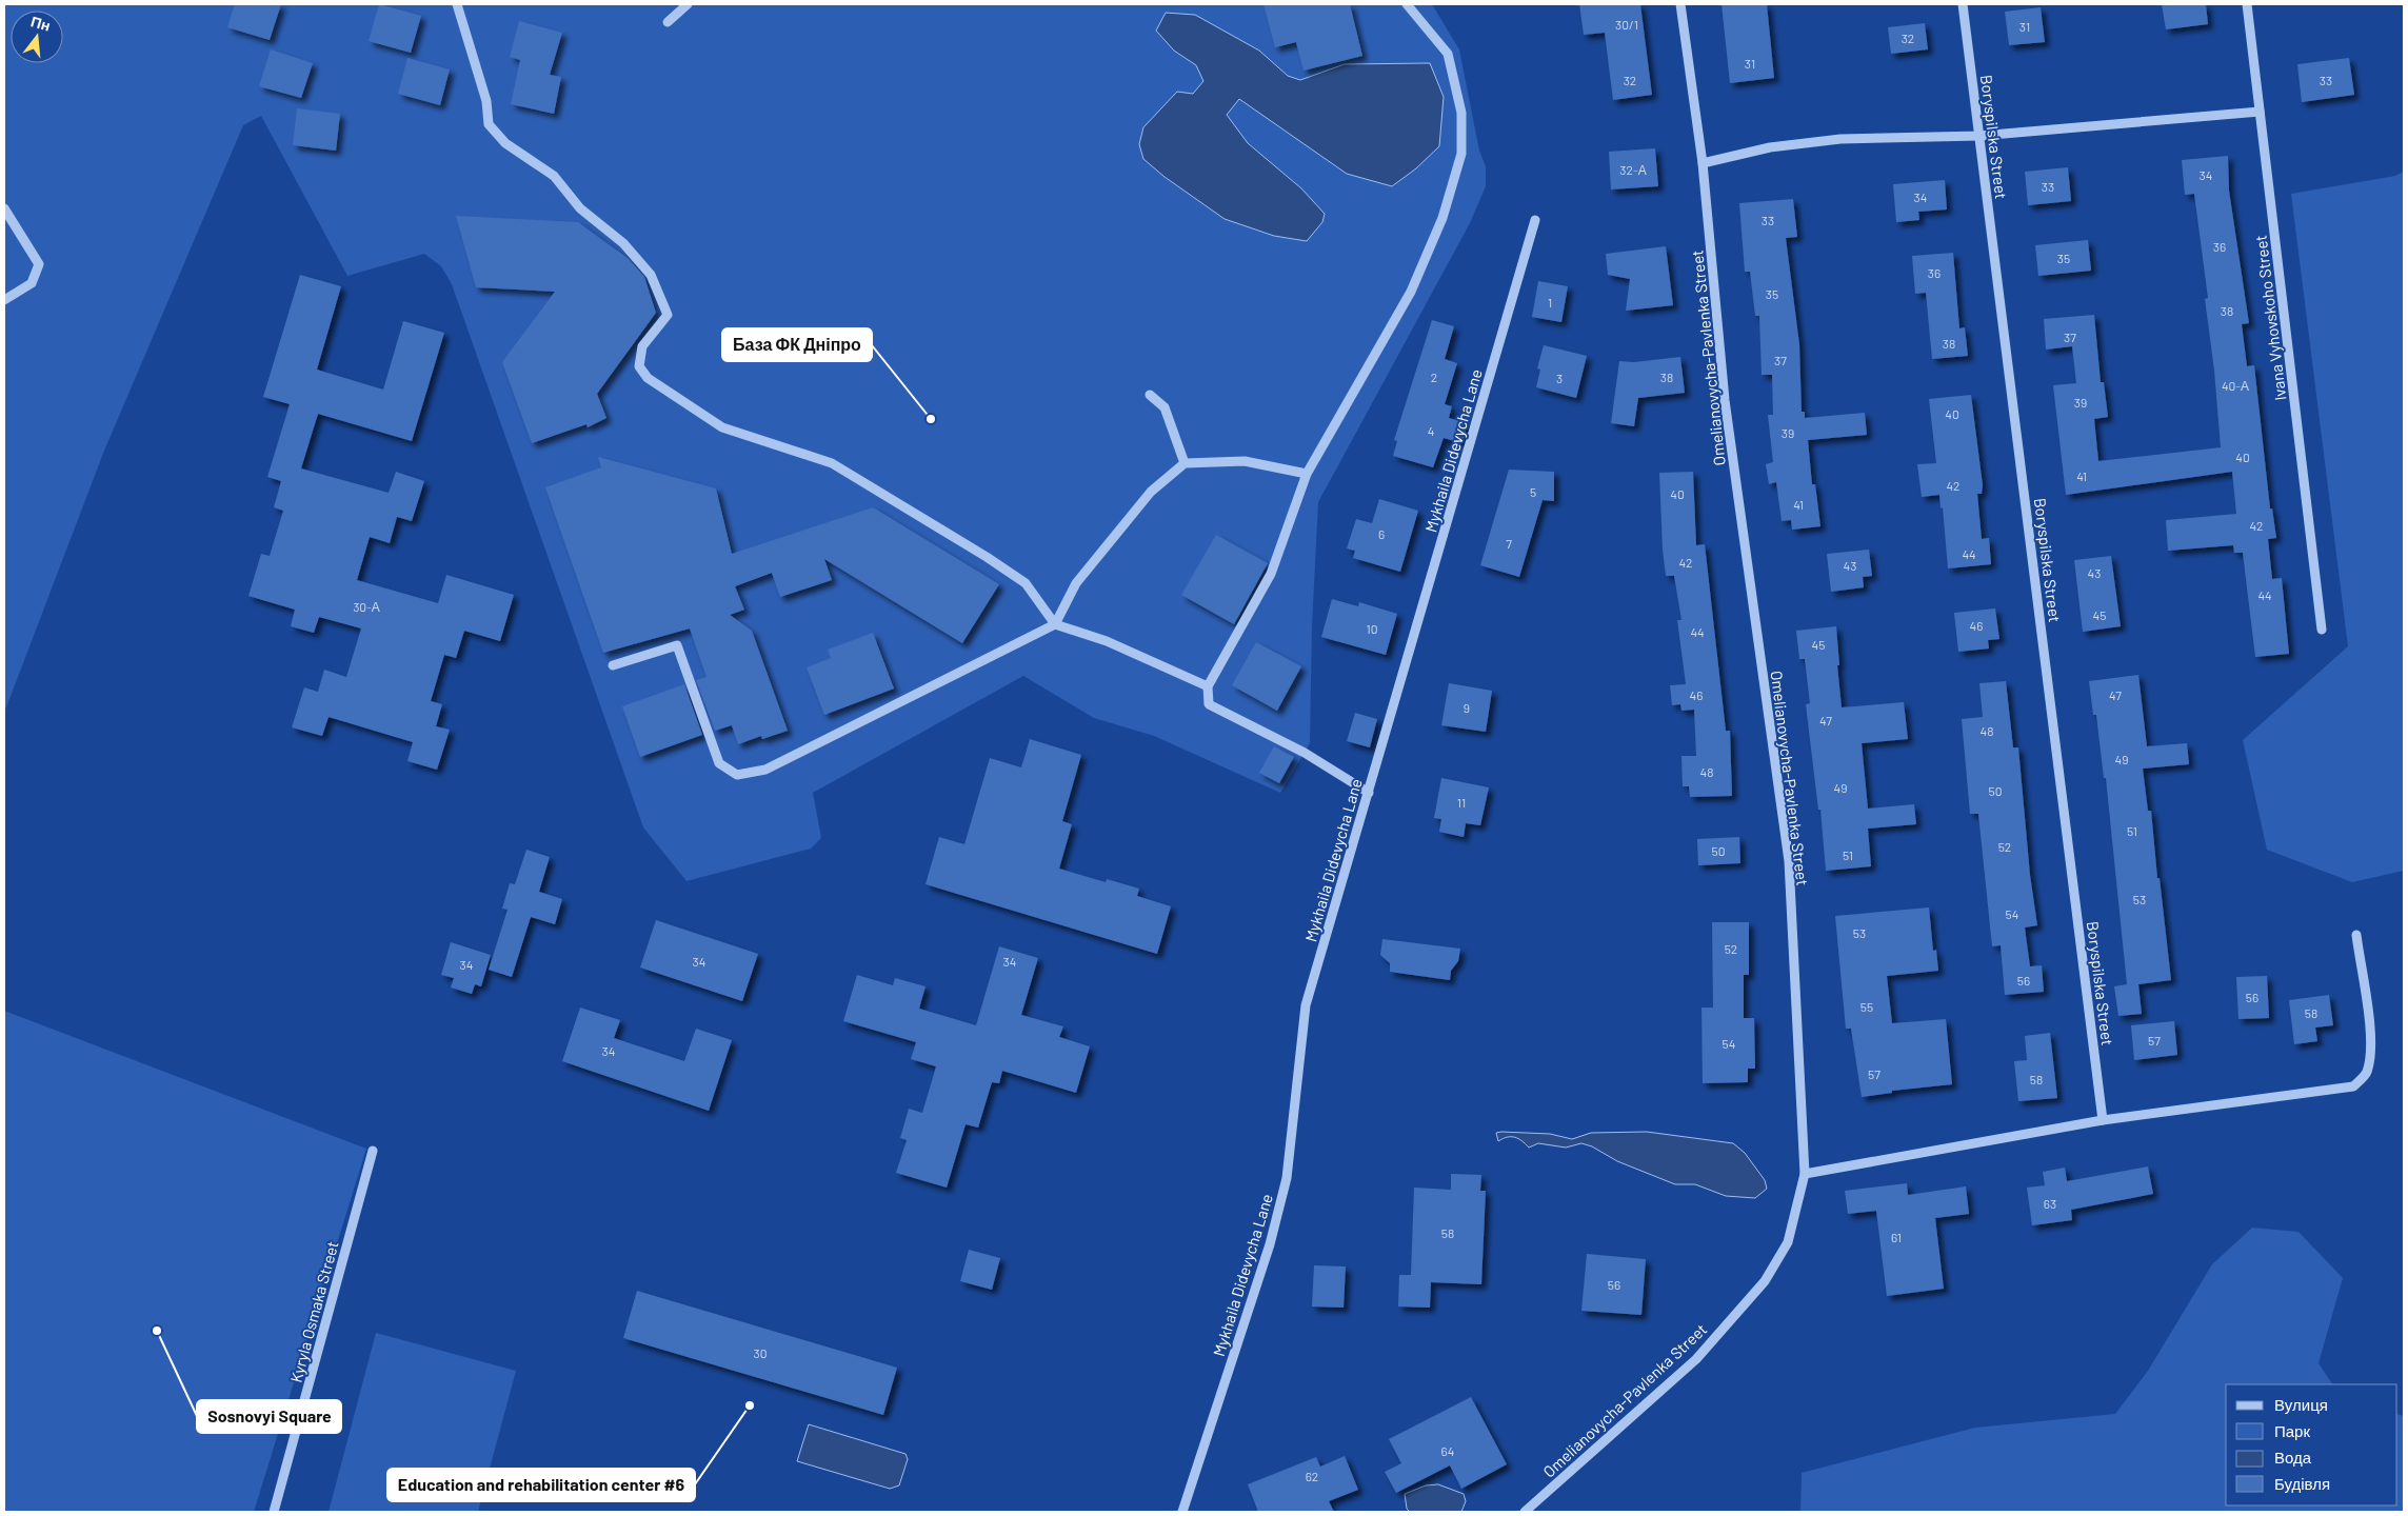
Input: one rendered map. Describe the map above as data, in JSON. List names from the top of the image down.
{
  "streets": {
    "street": [
      "Boryspilska Street",
      "Ivana Vyhovskoho Street",
      "Omelianovycha-Pavlenka Street",
      "Mykhaila Didevycha Lane",
      "Kyryla Osmaka Street"
    ]
  },
  "places": ["База ФК Дніпро", "Sosnovyi Square", "Education and rehabilitation center #6"],
  "house_numbers": [
    "30/1",
    "31",
    "32",
    "31",
    "32",
    "33",
    "32-А",
    "34",
    "33",
    "34",
    "33",
    "36",
    "35",
    "36",
    "35",
    "1",
    "38",
    "37",
    "38",
    "37",
    "2",
    "38",
    "3",
    "40-А",
    "39",
    "40",
    "4",
    "39",
    "40",
    "41",
    "42",
    "5",
    "40",
    "41",
    "42",
    "6",
    "7",
    "44",
    "42",
    "43",
    "43",
    "44",
    "30-А",
    "45",
    "46",
    "10",
    "44",
    "45",
    "46",
    "47",
    "9",
    "47",
    "48",
    "49",
    "48",
    "49",
    "50",
    "11",
    "51",
    "52",
    "50",
    "51",
    "53",
    "54",
    "53",
    "52",
    "34",
    "34",
    "34",
    "56",
    "56",
    "55",
    "58",
    "57",
    "54",
    "34",
    "57",
    "58",
    "63",
    "58",
    "61",
    "56",
    "30",
    "64",
    "62"
  ],
  "legend": [
    "Вулиця",
    "Парк",
    "Вода",
    "Будівля"
  ],
  "north": "top"
}
